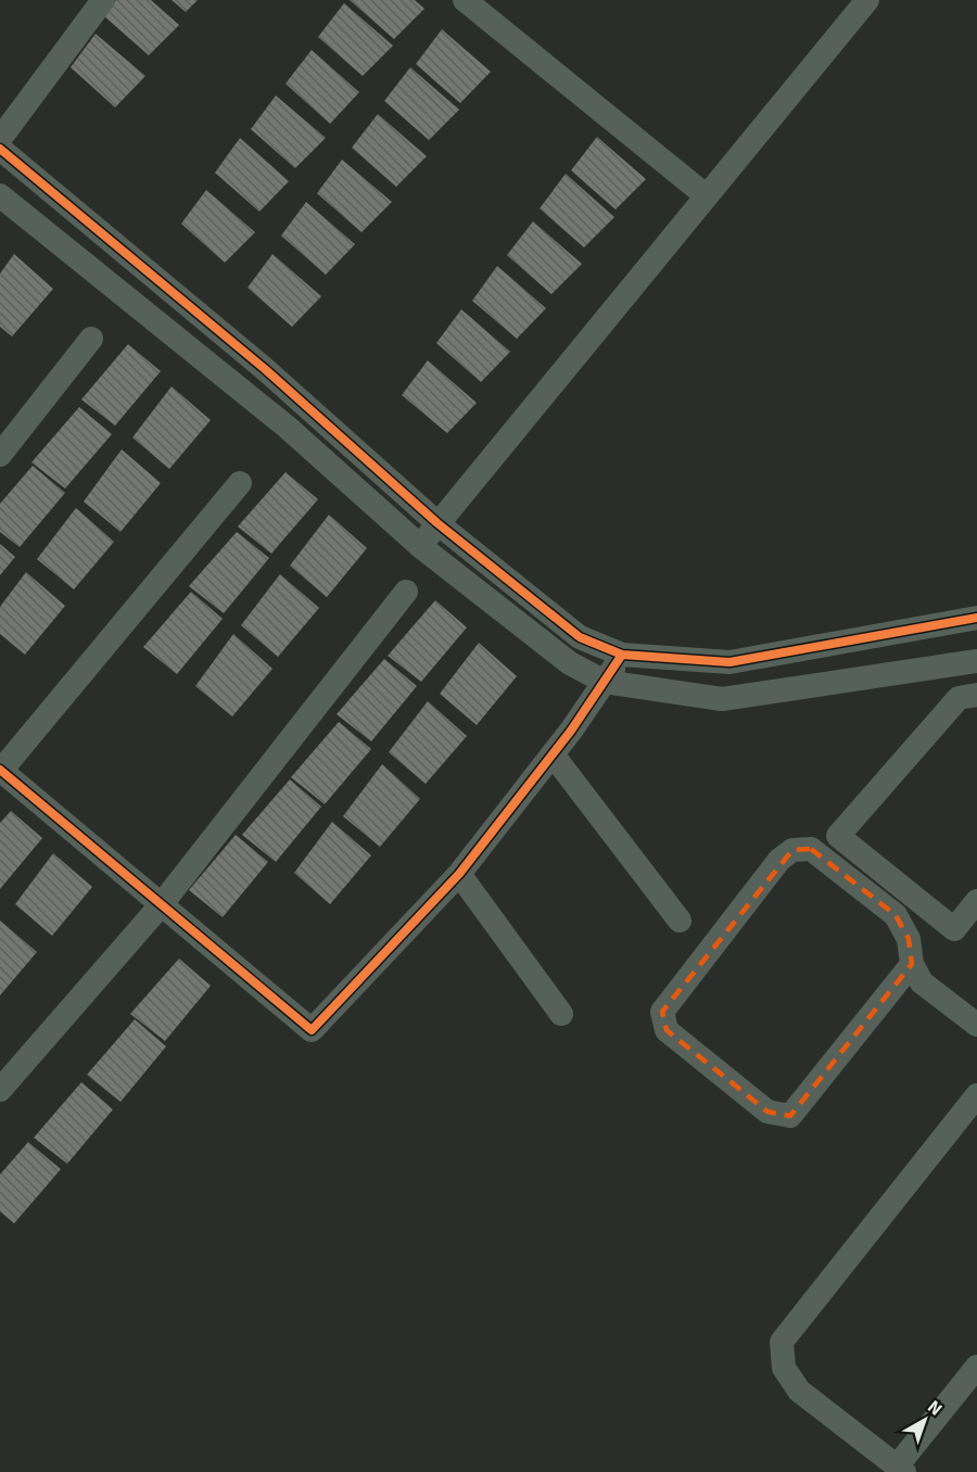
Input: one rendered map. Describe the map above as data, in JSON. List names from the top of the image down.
{
  "north": "top right"
}
